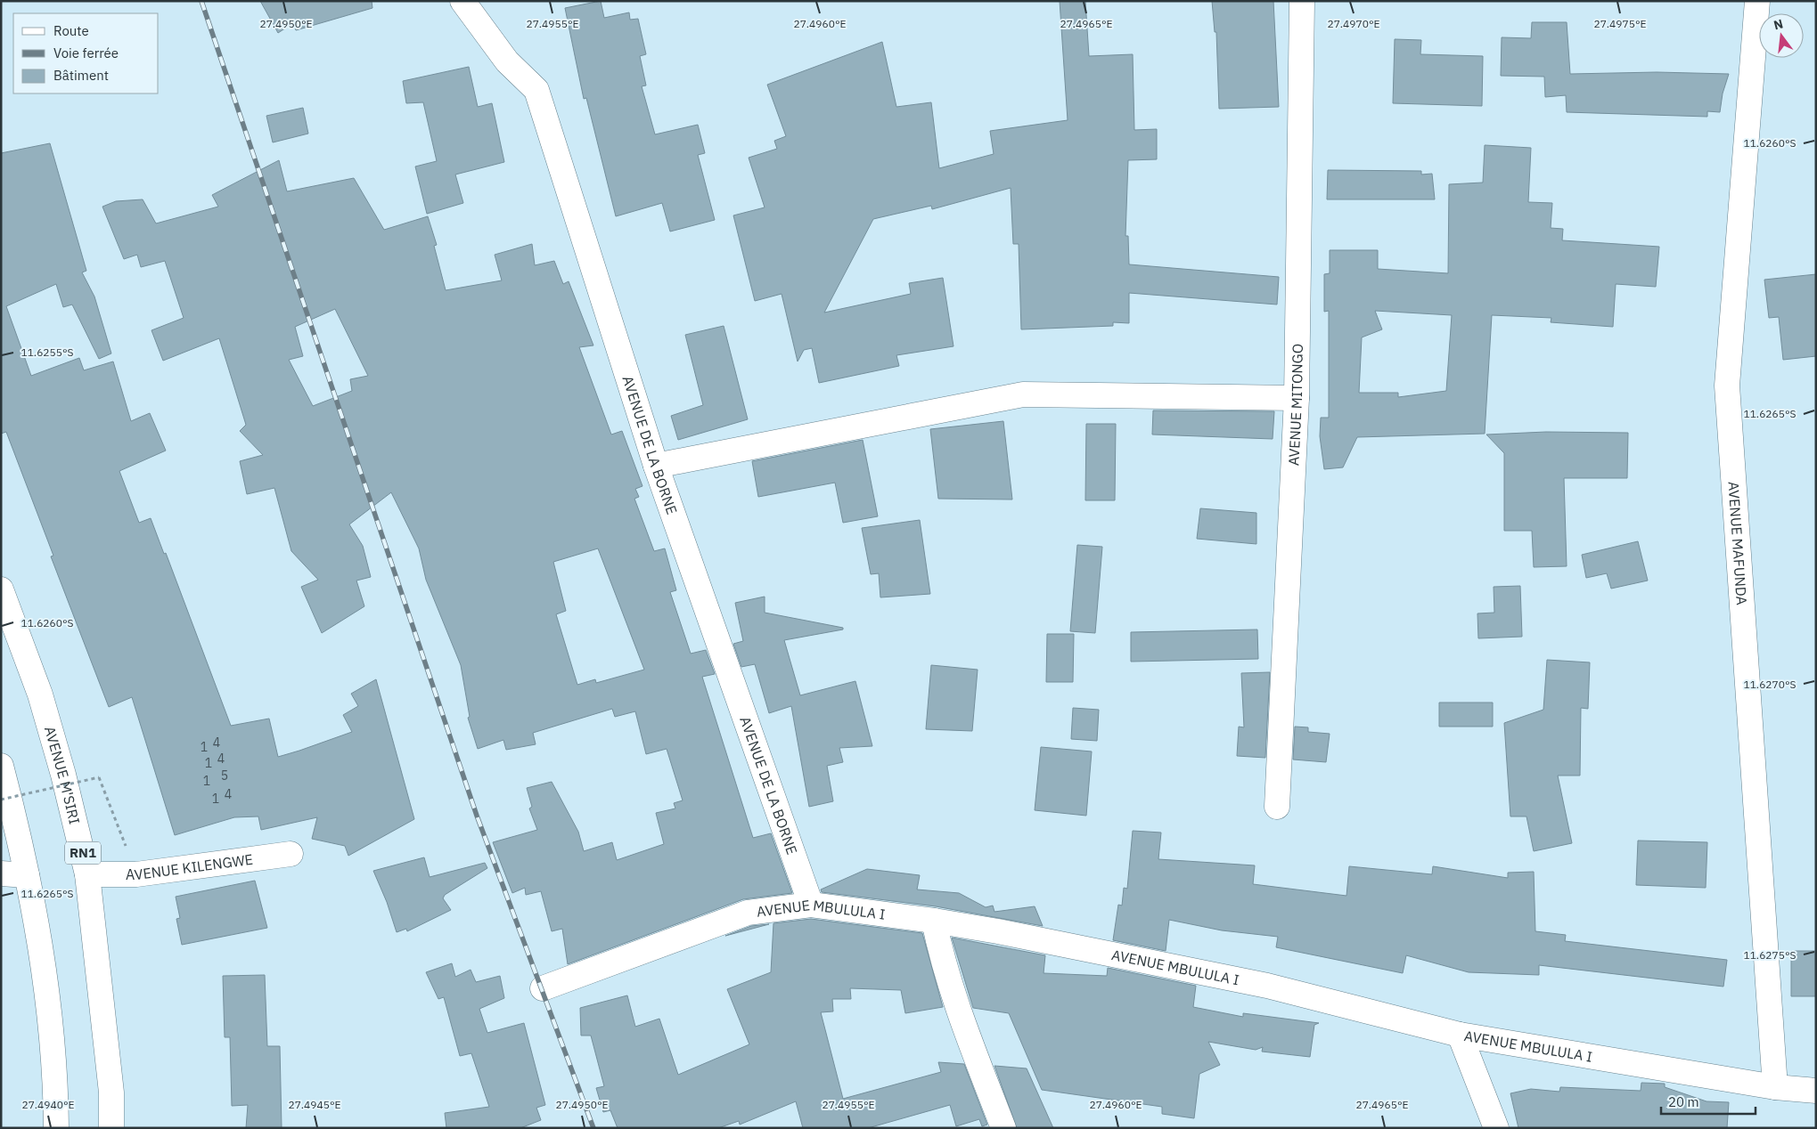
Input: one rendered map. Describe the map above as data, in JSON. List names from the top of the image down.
{
  "streets": {
    "main road": [
      "AVENUE MITONGO",
      "AVENUE DE LA BORNE",
      "AVENUE MAFUNDA",
      "AVENUE M'SIRI",
      "RN1",
      "AVENUE KILENGWE",
      "AVENUE MBULULA I"
    ]
  },
  "crossings": [
    ["AVENUE DE LA BORNE", "AVENUE MBULULA I"],
    ["AVENUE MAFUNDA", "AVENUE MBULULA I"],
    ["AVENUE M'SIRI", "AVENUE KILENGWE"]
  ],
  "house_numbers": [
    "4",
    "1",
    "4",
    "1",
    "5",
    "1",
    "4",
    "1"
  ],
  "legend": ["Route", "Voie ferrée", "Bâtiment"],
  "scale_bar": "20 m",
  "north": "top",
  "coordinates": [
    "27.4950°E",
    "27.4955°E",
    "27.4960°E",
    "27.4965°E",
    "27.4970°E",
    "27.4975°E",
    "11.6260°S",
    "11.6255°S",
    "11.6265°S",
    "11.6270°S",
    "11.6275°S",
    "27.4940°E",
    "27.4945°E"
  ]
}
